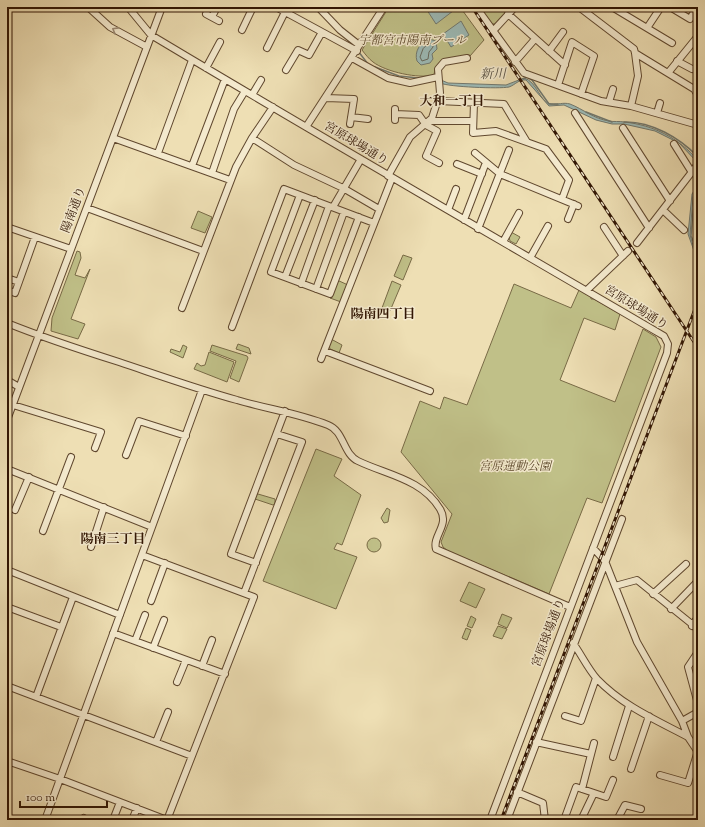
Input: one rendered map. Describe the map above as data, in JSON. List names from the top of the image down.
{
  "streets": {
    "street": ["宮原球場通り", "陽南通り"]
  },
  "crossings": [
    ["宮原球場通り", "陽南通り"]
  ],
  "districts": ["大和一丁目", "陽南四丁目", "陽南三丁目"],
  "water": ["新川"],
  "parks": ["宇都宮市陽南プール", "宮原運動公園"],
  "scale_bar": "100 m"
}
